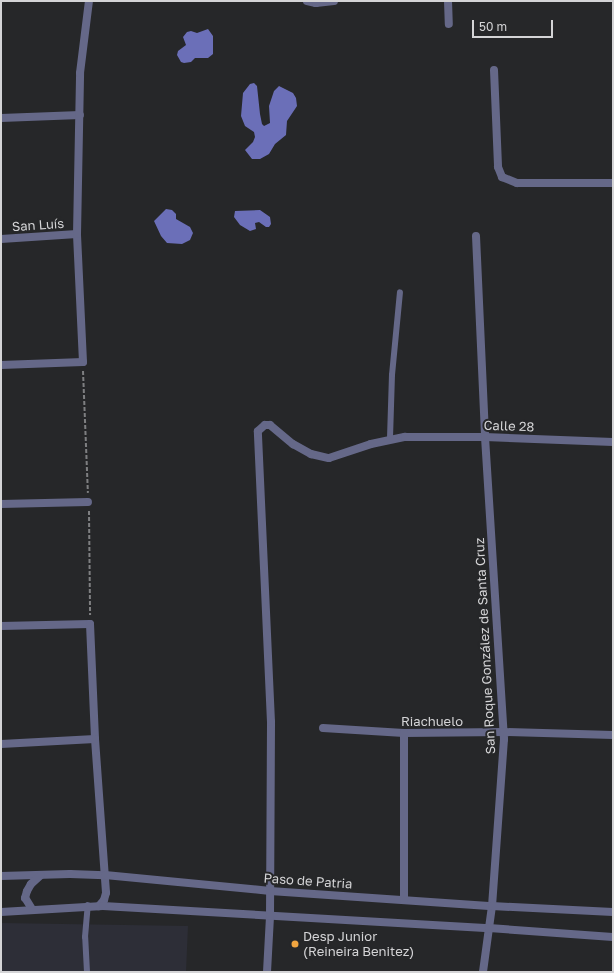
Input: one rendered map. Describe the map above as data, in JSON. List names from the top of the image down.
{
  "streets": {
    "street": [
      "San Luís",
      "Calle 28",
      "San Roque González de Santa Cruz",
      "Riachuelo",
      "Paso de Patria"
    ]
  },
  "crossings": [
    ["Calle 28", "San Roque González de Santa Cruz"],
    ["Calle 28", "Paso de Patria"],
    ["San Roque González de Santa Cruz", "Riachuelo"],
    ["San Roque González de Santa Cruz", "Paso de Patria"]
  ],
  "places": ["Desp Junior (Reineira Benitez)"],
  "scale_bar": "50 m"
}
